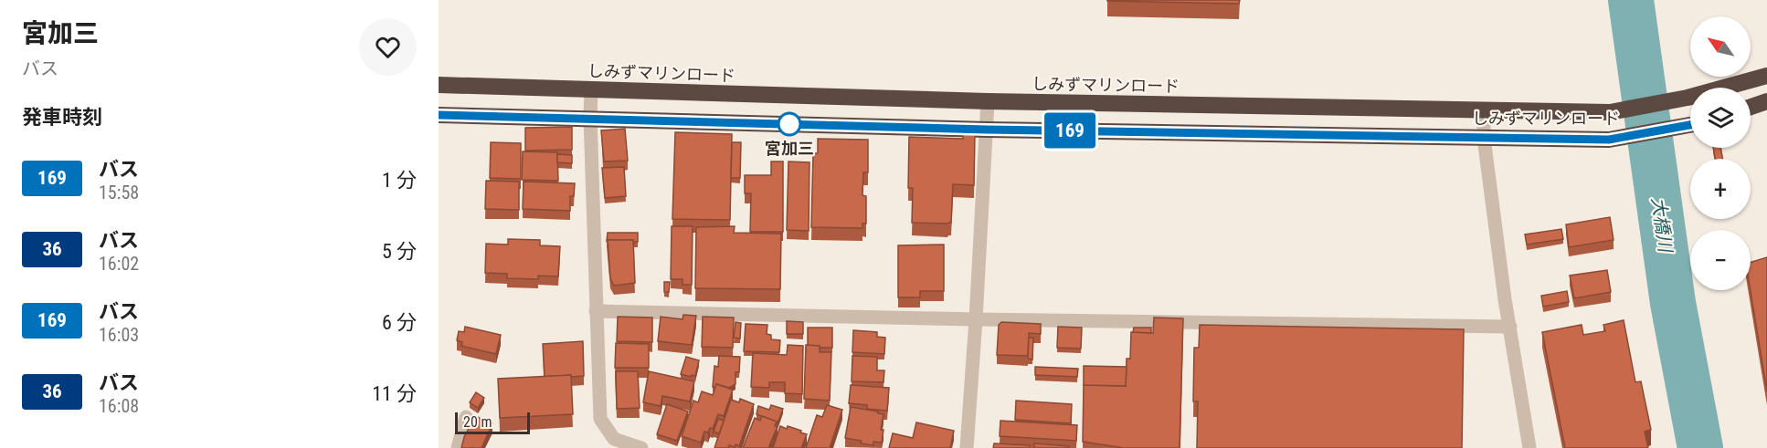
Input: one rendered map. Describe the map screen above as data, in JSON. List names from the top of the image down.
{
  "streets": {
    "highway": ["しみずマリンロード"]
  },
  "water": ["大橋川"],
  "places": ["宮加三"],
  "lines": ["bus line 169"],
  "scale_bar": "20 m",
  "north": "top left",
  "page": {
    "heading": [
      ["宮加三", "バス"],
      "発車時刻"
    ],
    "on_map": "169",
    "map_buttons": ["+", "−"],
    "list": [
      {
        "mark": "169",
        "name": "バス",
        "note": "15:58",
        "value": "1 分"
      },
      {
        "mark": "36",
        "name": "バス",
        "note": "16:02",
        "value": "5 分"
      },
      {
        "mark": "169",
        "name": "バス",
        "note": "16:03",
        "value": "6 分"
      },
      {
        "mark": "36",
        "name": "バス",
        "note": "16:08",
        "value": "11 分"
      }
    ],
    "scale": "20 m"
  }
}
